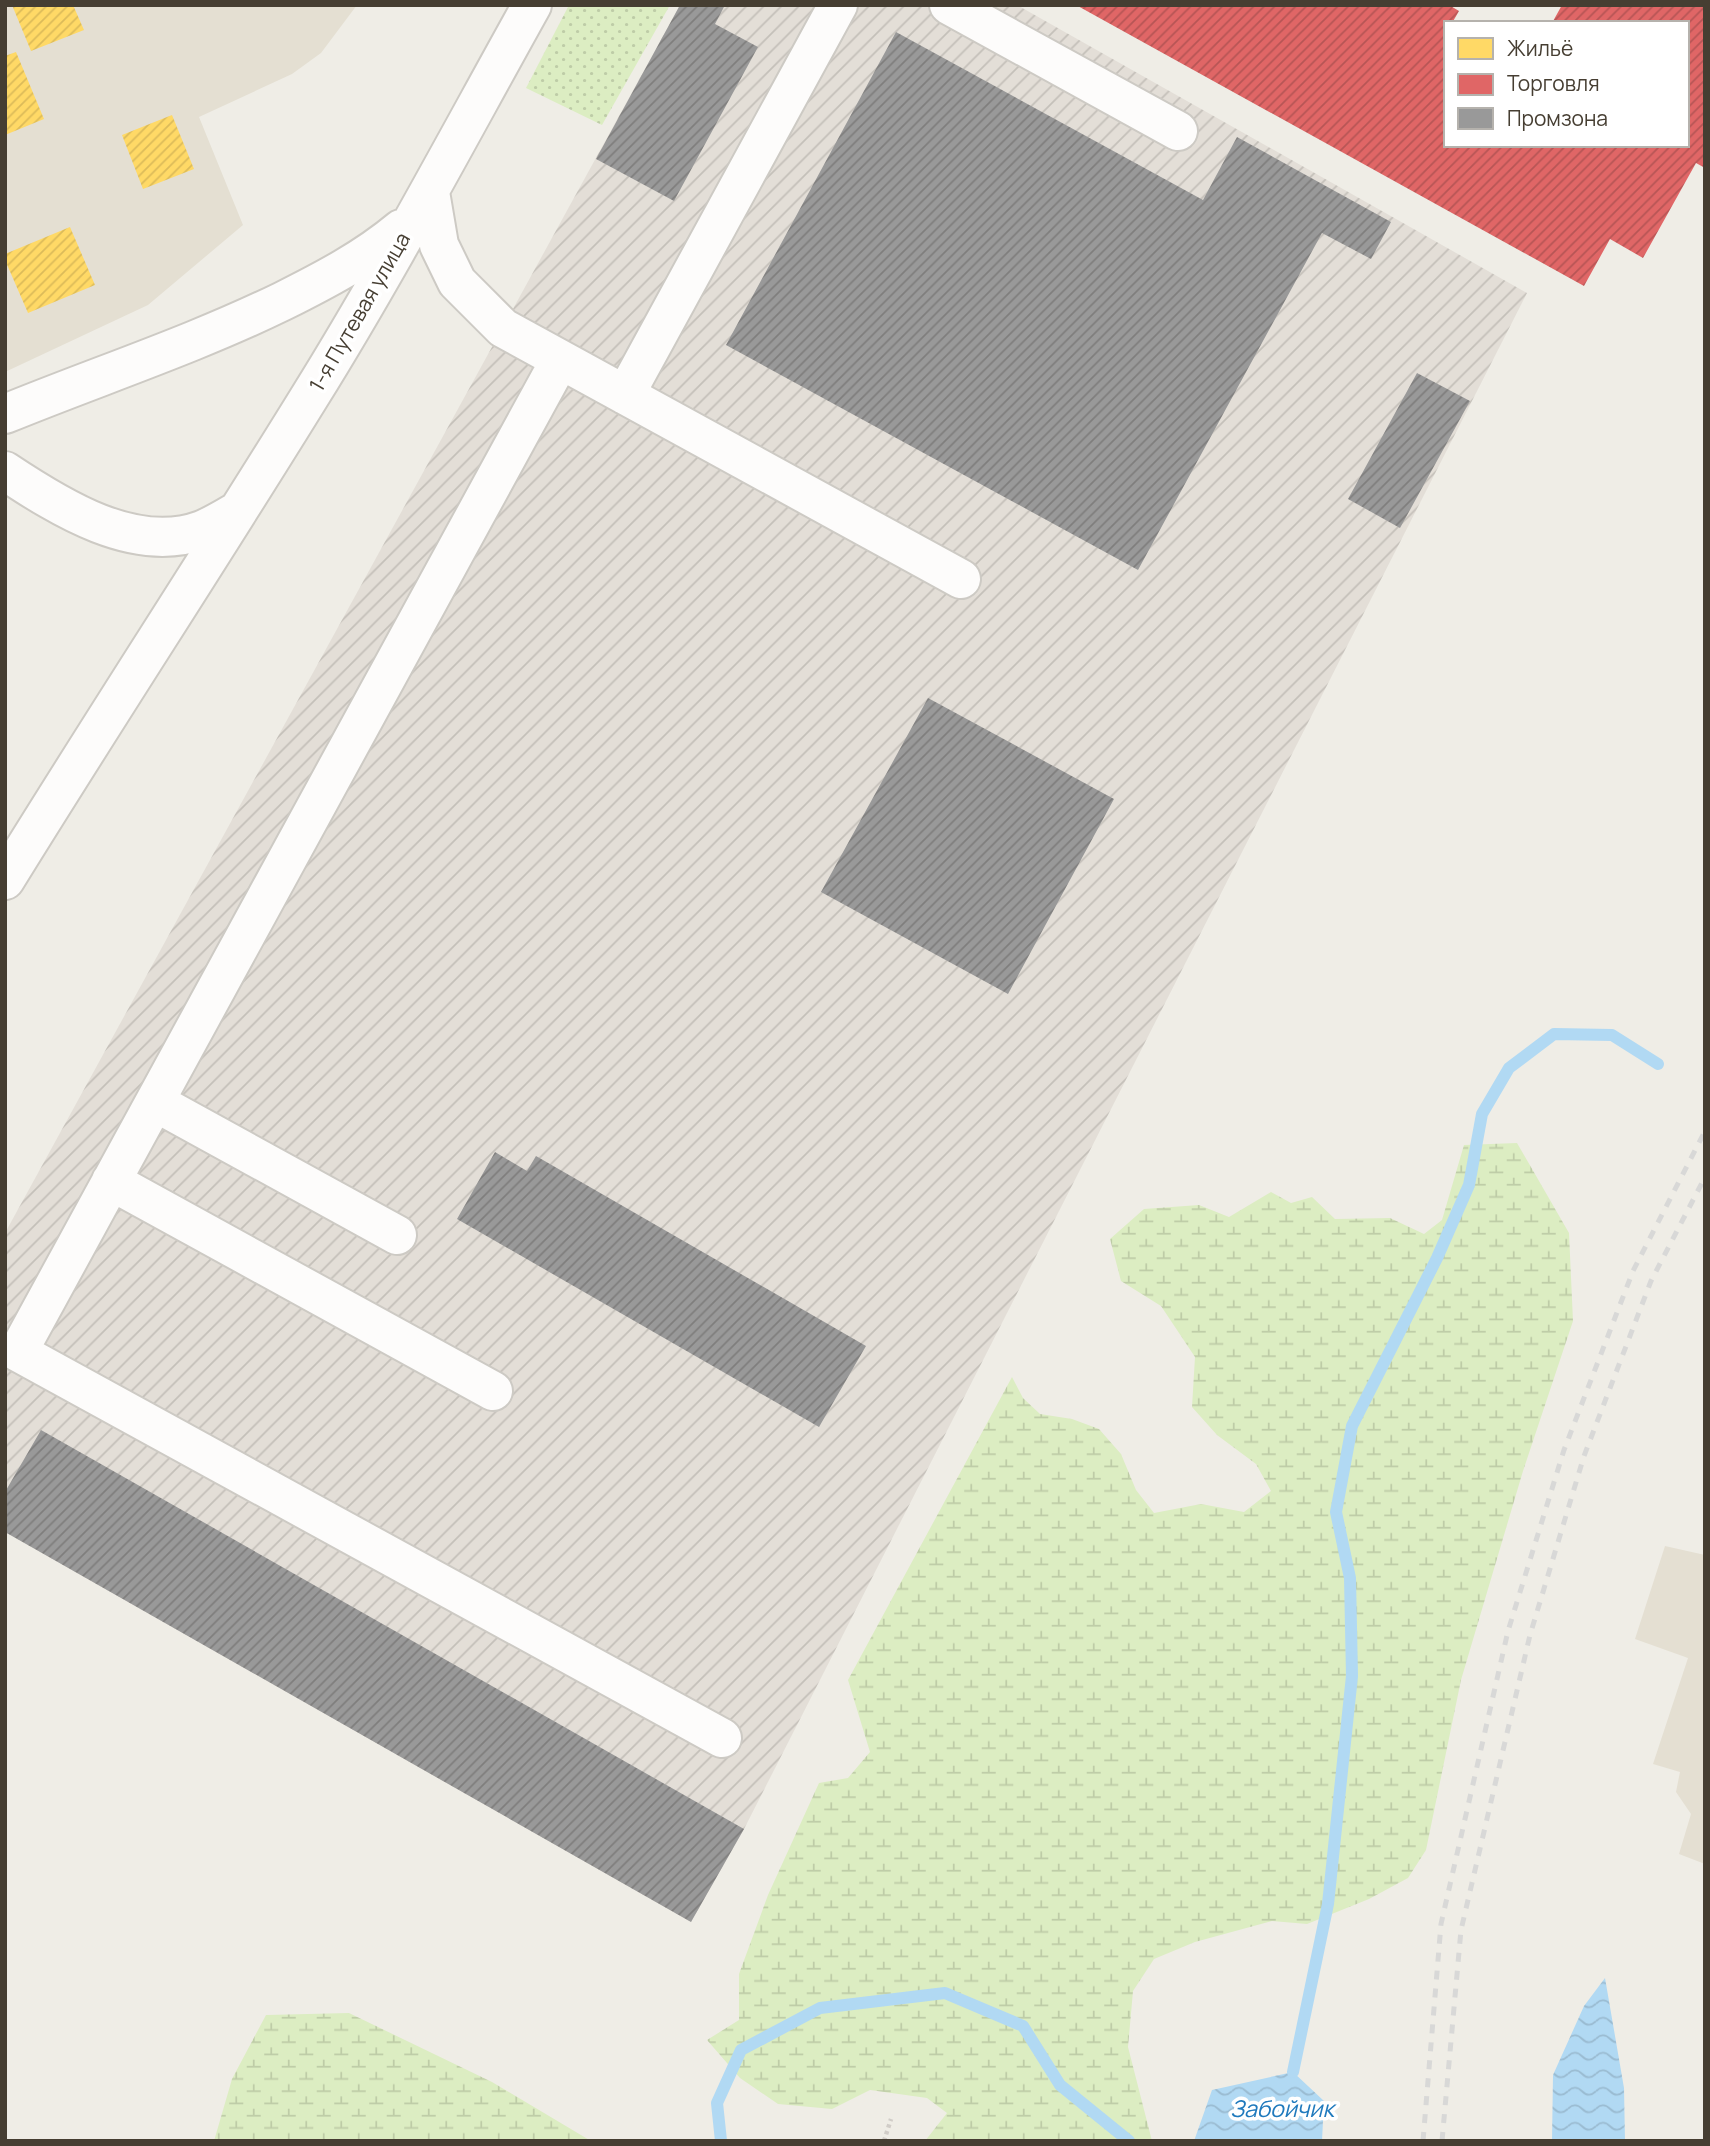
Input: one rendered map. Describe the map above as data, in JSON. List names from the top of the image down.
{
  "streets": {
    "street": ["1-я Путевая улица"]
  },
  "water": ["Забойчик"],
  "legend": ["Жильё", "Торговля", "Промзона"]
}
